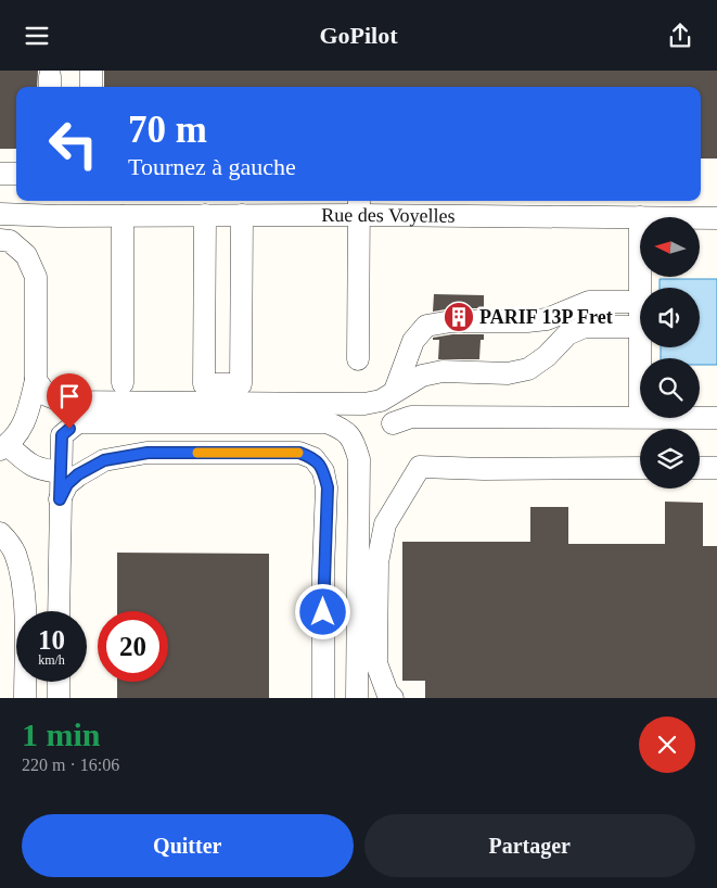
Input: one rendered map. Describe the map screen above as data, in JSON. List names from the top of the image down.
{
  "streets": {
    "street": ["Rue des Voyelles"]
  },
  "places": {
    "building": ["PARIF 13P Fret"]
  },
  "north": "left",
  "page": {
    "header": "GoPilot",
    "turn": ["70 m", "Tournez à gauche"],
    "speed": "10 km/h",
    "limit": "20",
    "heading": ["1 min", "220 m · 16:06"],
    "buttons": ["Quitter", "Partager"]
  }
}
